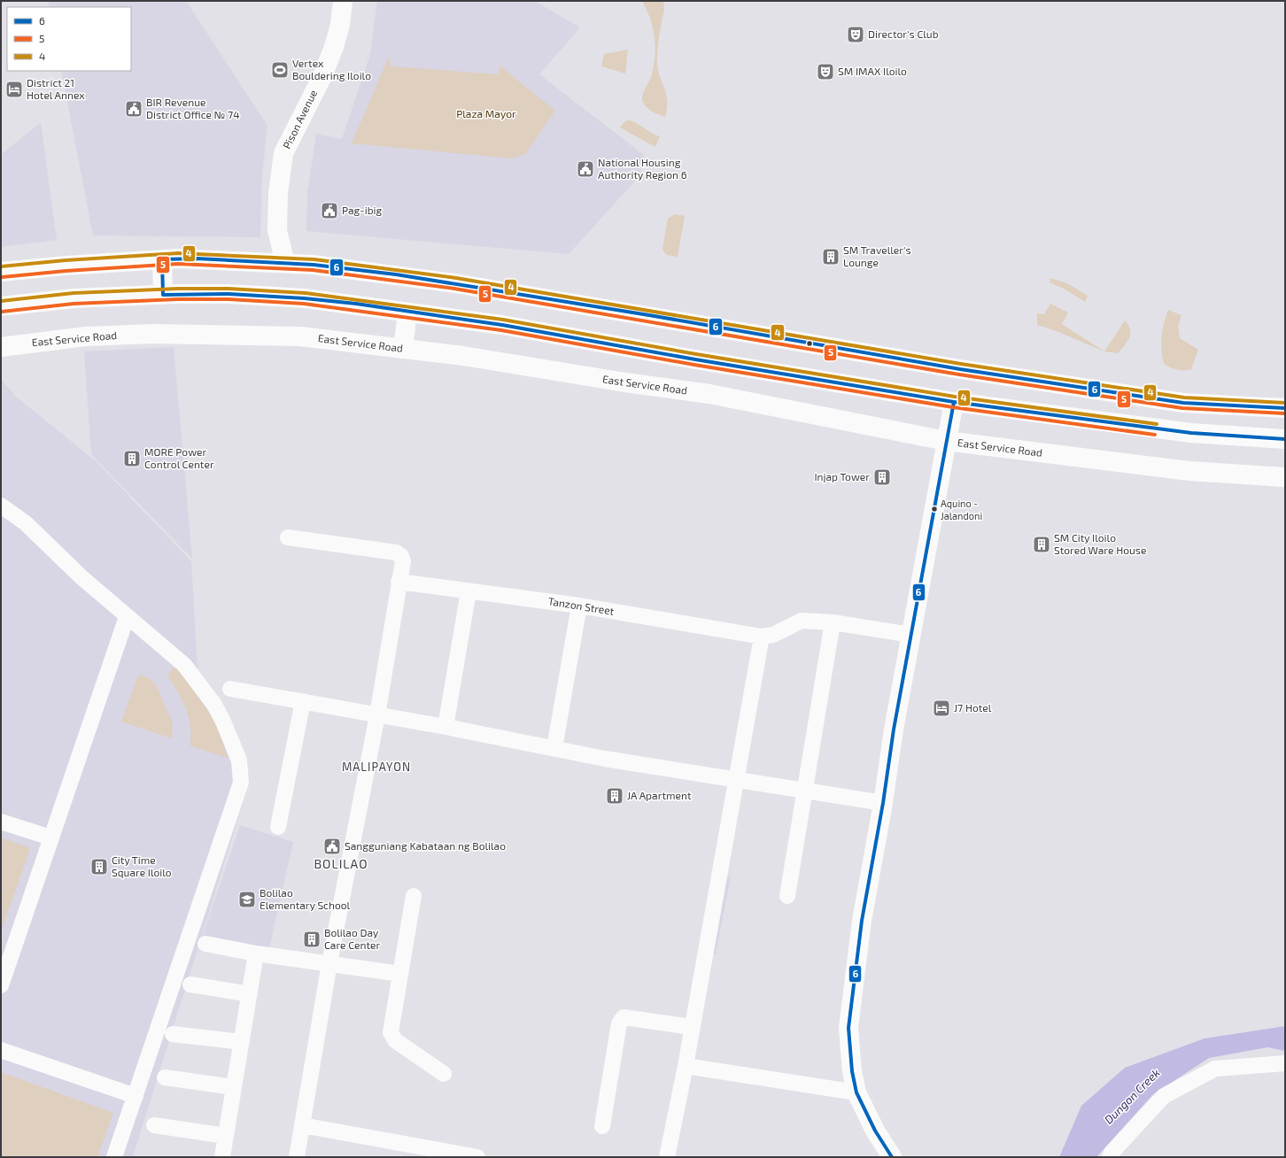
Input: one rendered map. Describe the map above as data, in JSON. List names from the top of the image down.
{
  "streets": {
    "main road": ["Pison Avenue", "East Service Road"],
    "street": ["Tanzon Street"]
  },
  "districts": ["MALIPAYON", "BOLILAO"],
  "water": ["Dungon Creek"],
  "parks": ["Plaza Mayor"],
  "places": {
    "theatre": ["Director's Club", "SM IMAX Iloilo"],
    "sports": ["Vertex Bouldering Iloilo"],
    "hotel": ["District 21 Hotel Annex", "J7 Hotel"],
    "public building": [
      "BIR Revenue District Office № 74",
      "National Housing Authority Region 6",
      "Pag-ibig",
      "Sangguniang Kabataan ng Bolilao"
    ],
    "building": [
      "SM Traveller's Lounge",
      "MORE Power Control Center",
      "Injap Tower",
      "SM City Iloilo Stored Ware House",
      "JA Apartment",
      "City Time Square Iloilo",
      "Bolilao Day Care Center"
    ],
    "other": ["Aquino - Jalandoni"],
    "school or university": ["Bolilao Elementary School"]
  },
  "lines": ["transit line 4", "transit line 6", "transit line 5"],
  "legend": ["6", "5", "4"]
}
